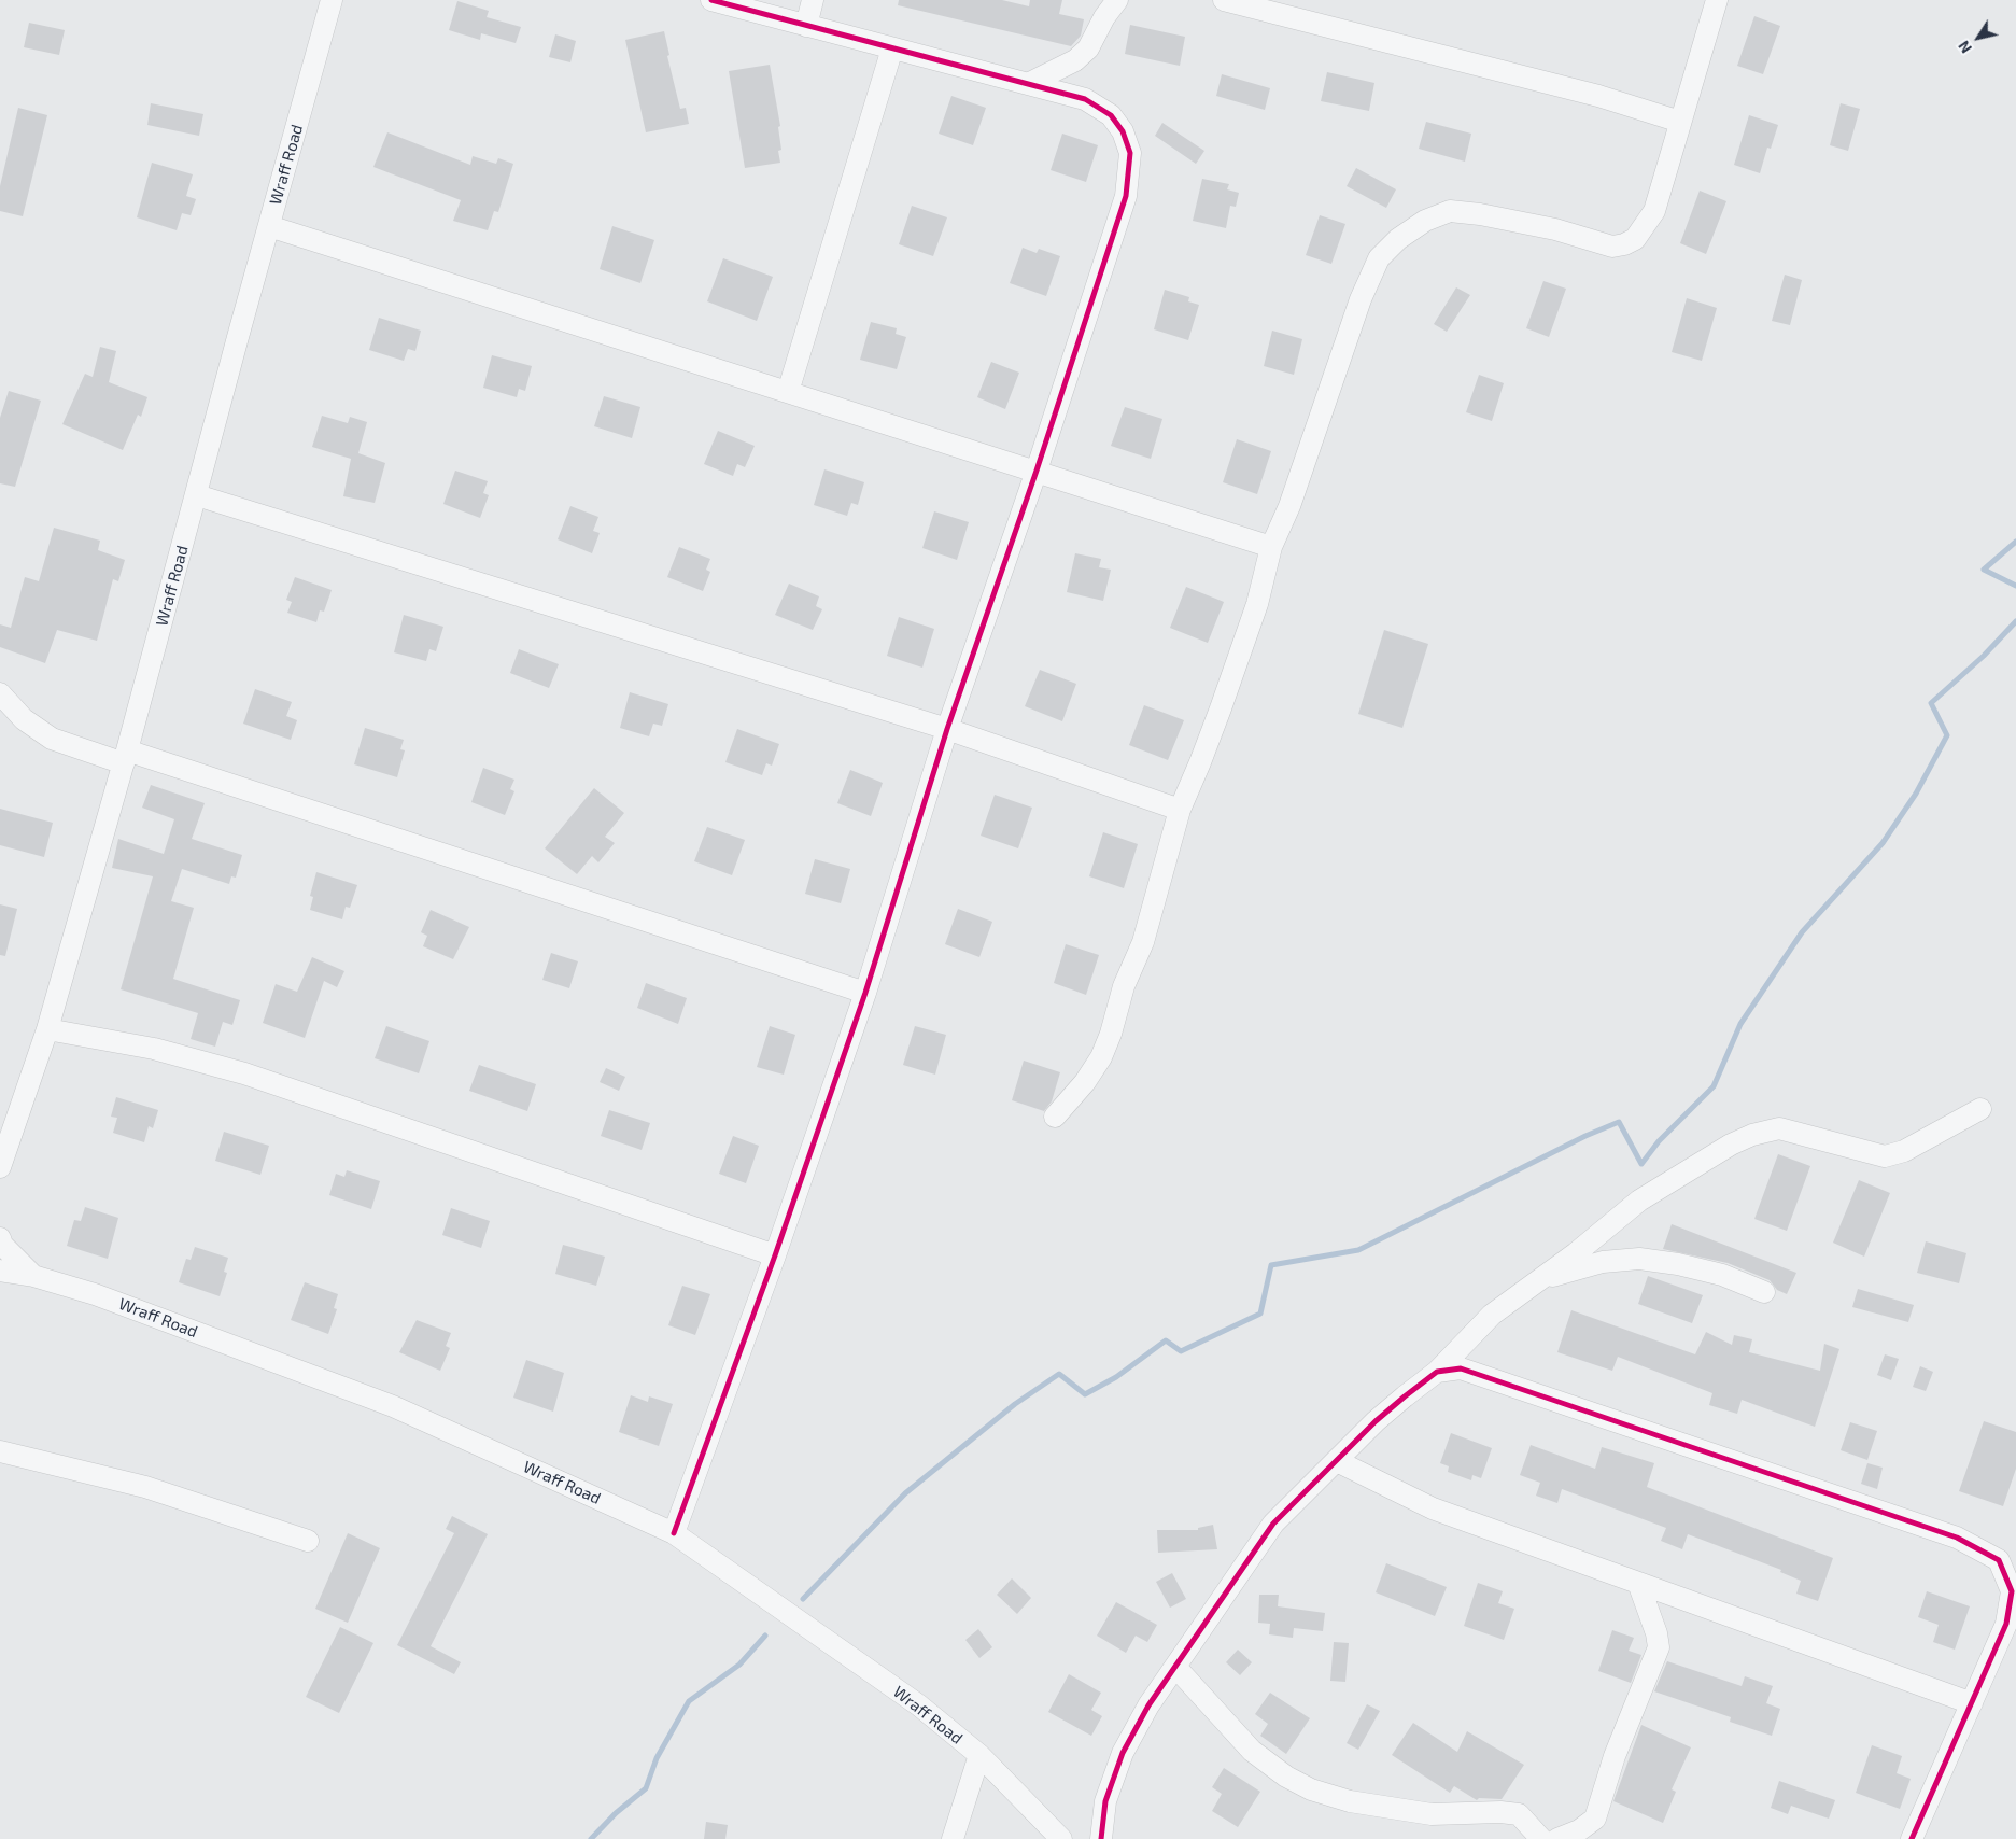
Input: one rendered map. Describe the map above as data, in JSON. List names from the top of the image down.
{
  "streets": {
    "street": ["Wraff Road"]
  },
  "north": "bottom left"
}
